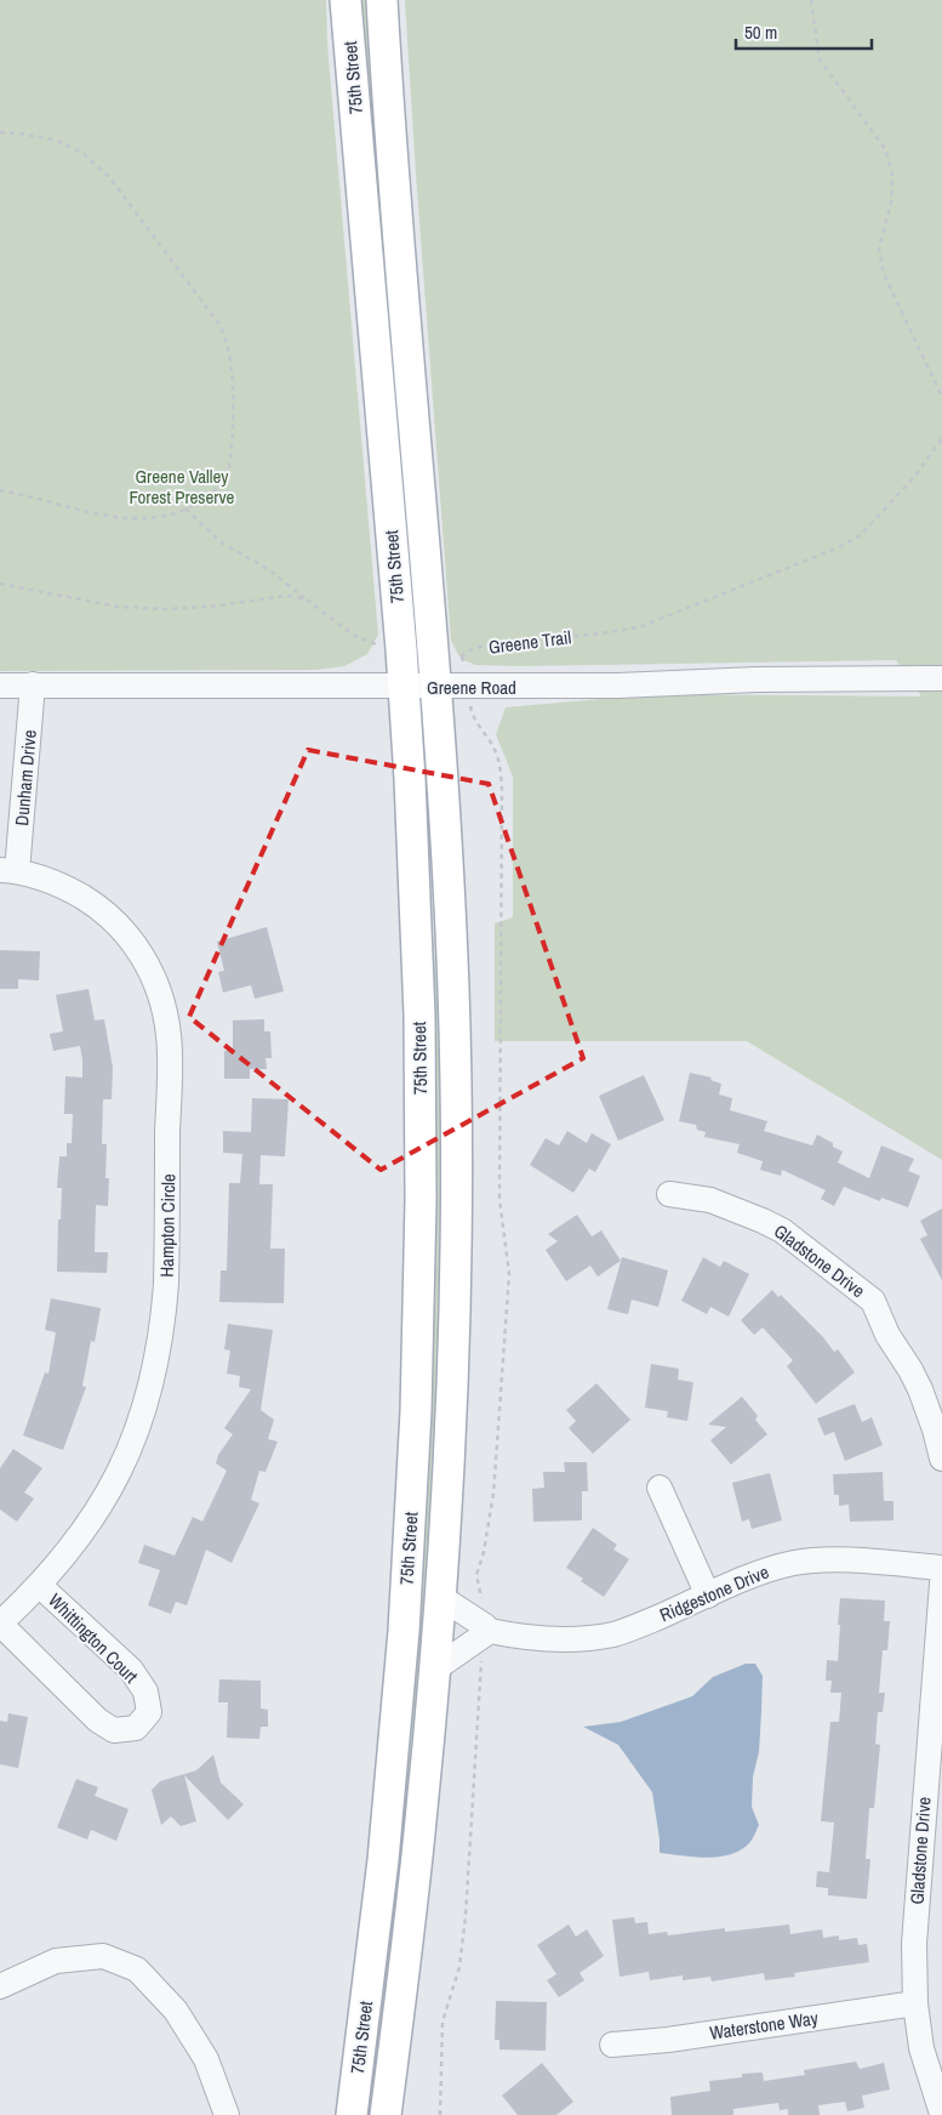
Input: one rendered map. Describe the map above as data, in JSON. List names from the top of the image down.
{
  "streets": {
    "main road": ["75th Street"],
    "street": [
      "Greene Road",
      "Dunham Drive",
      "Hampton Circle",
      "Gladstone Drive",
      "Ridgestone Drive",
      "Whittington Court",
      "Waterstone Way"
    ],
    "path": ["Greene Trail"]
  },
  "crossings": [
    ["75th Street", "Greene Trail"],
    ["75th Street", "Greene Road"],
    ["75th Street", "Ridgestone Drive"],
    ["Greene Road", "Dunham Drive"],
    ["Dunham Drive", "Hampton Circle"],
    ["Hampton Circle", "Whittington Court"],
    ["Gladstone Drive", "Waterstone Way"]
  ],
  "parks": ["Greene Valley Forest Preserve"],
  "scale_bar": "50 m"
}
